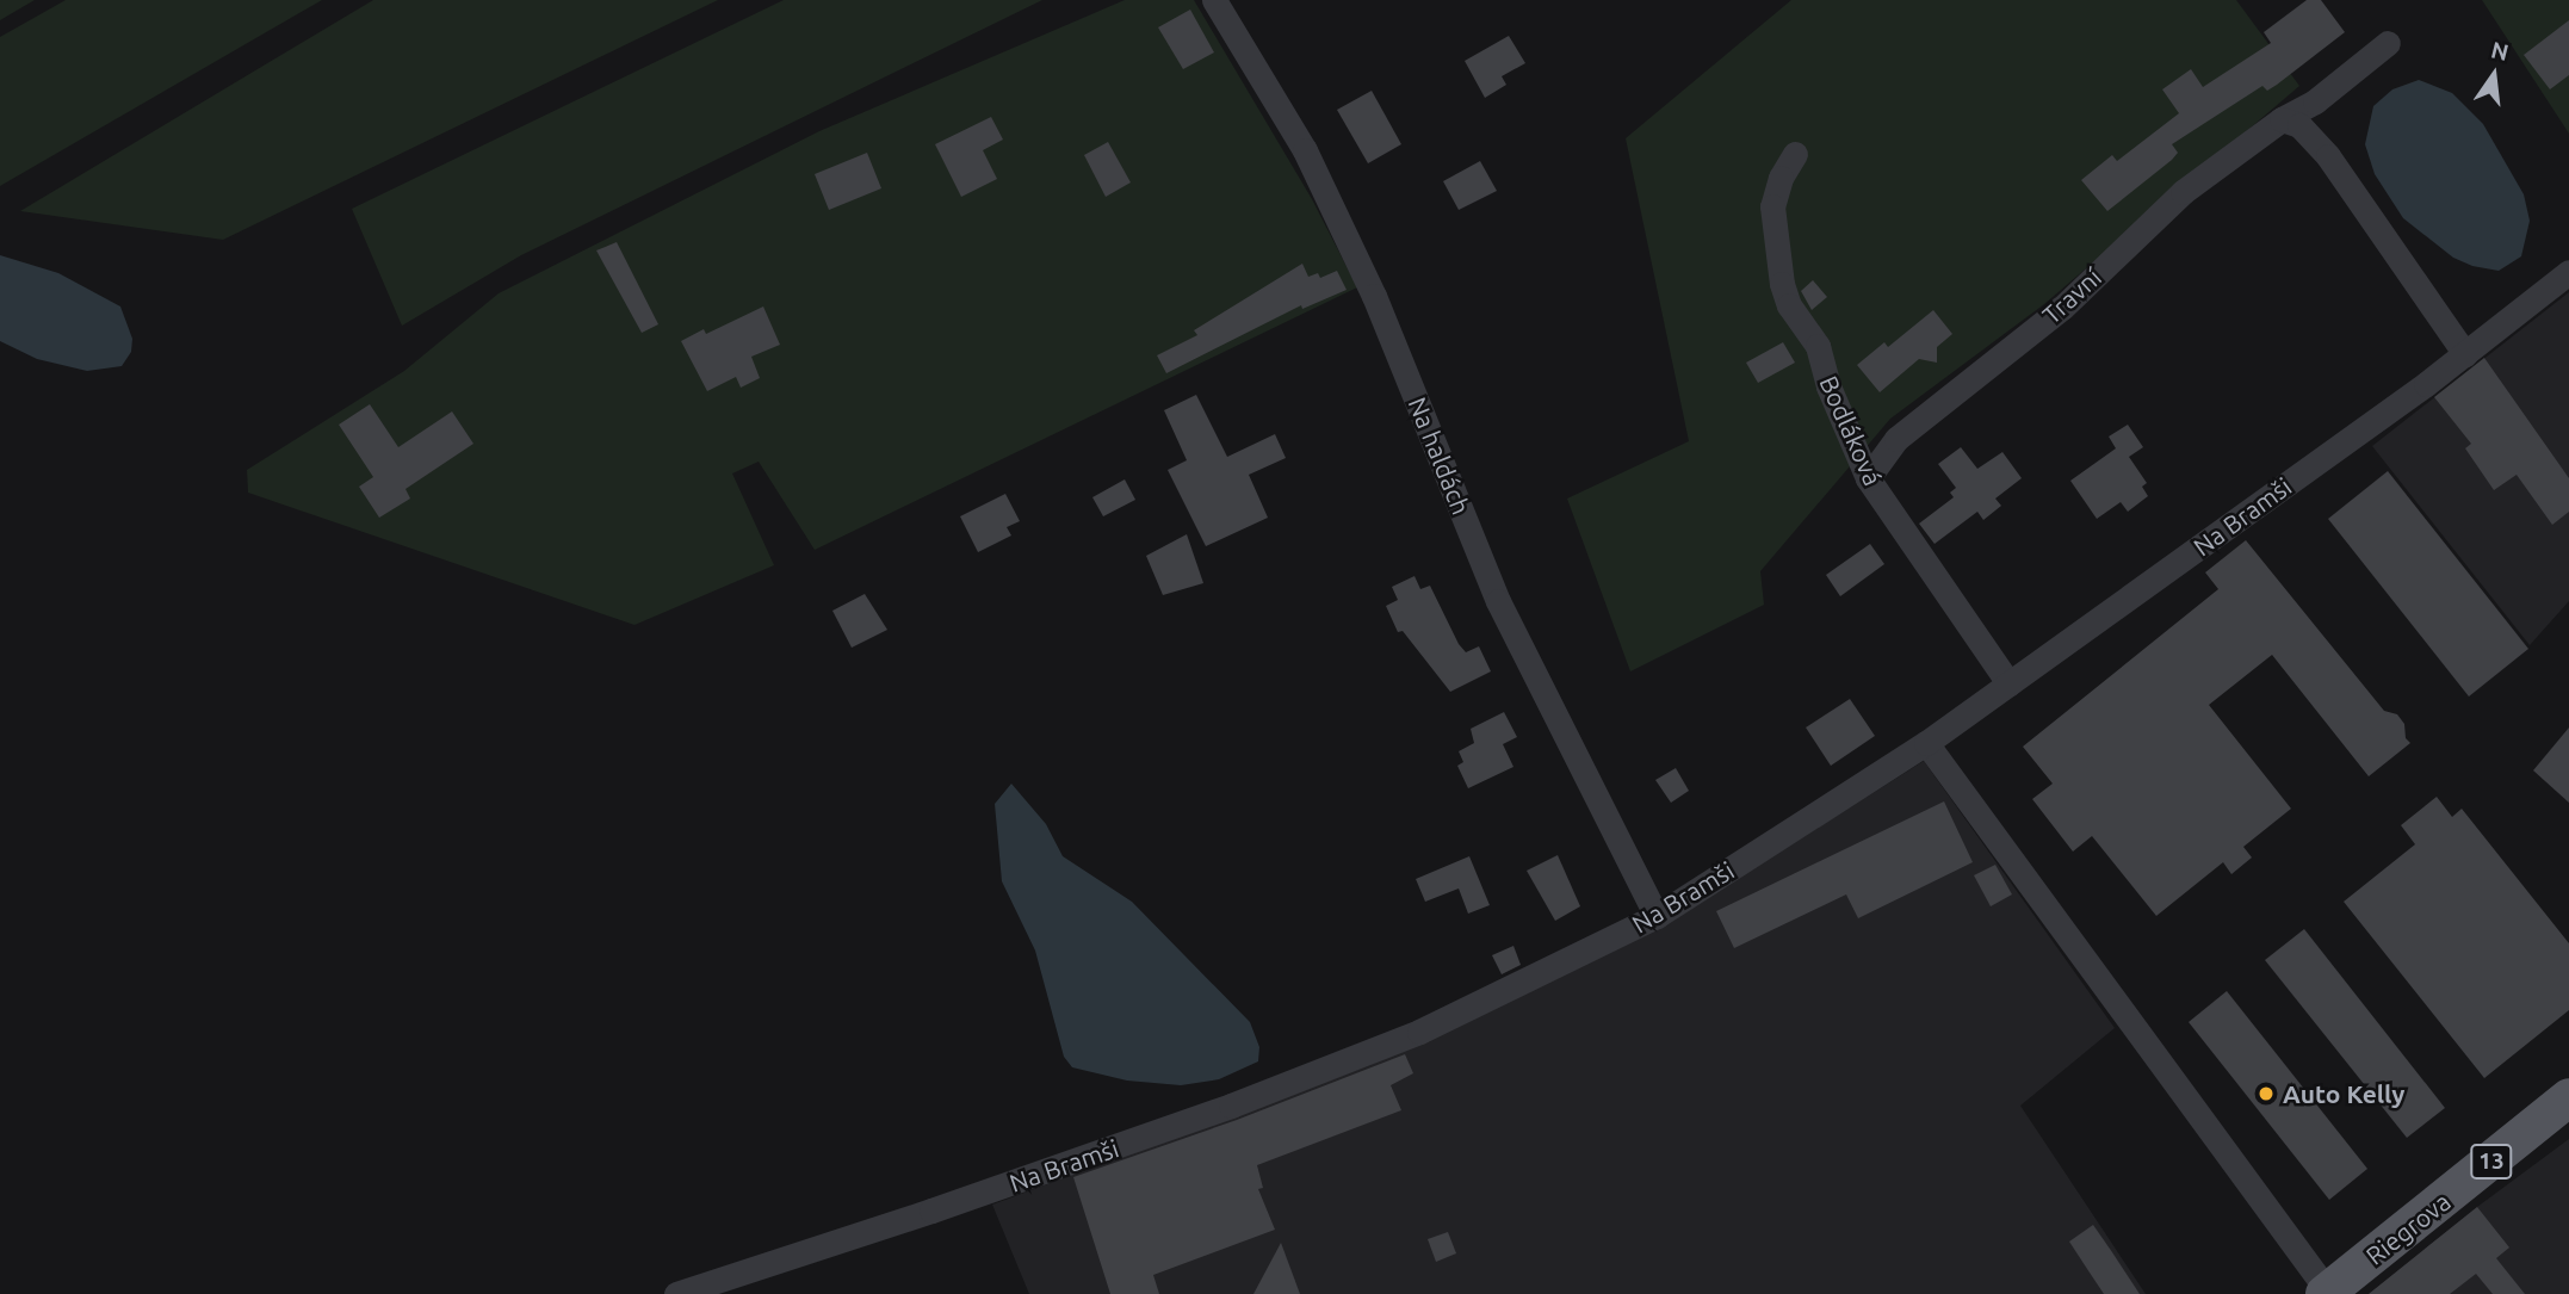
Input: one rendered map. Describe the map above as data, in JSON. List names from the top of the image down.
{
  "streets": {
    "main road": ["13", "Riegrova"],
    "street": [
      "Travní",
      "Bodláková",
      "Na haldách",
      "Na Bramši"
    ]
  },
  "crossings": [
    ["Travní", "Bodláková"],
    ["Bodláková", "Na Bramši"],
    ["Na haldách", "Na Bramši"]
  ],
  "places": ["Auto Kelly"],
  "north": "top"
}
